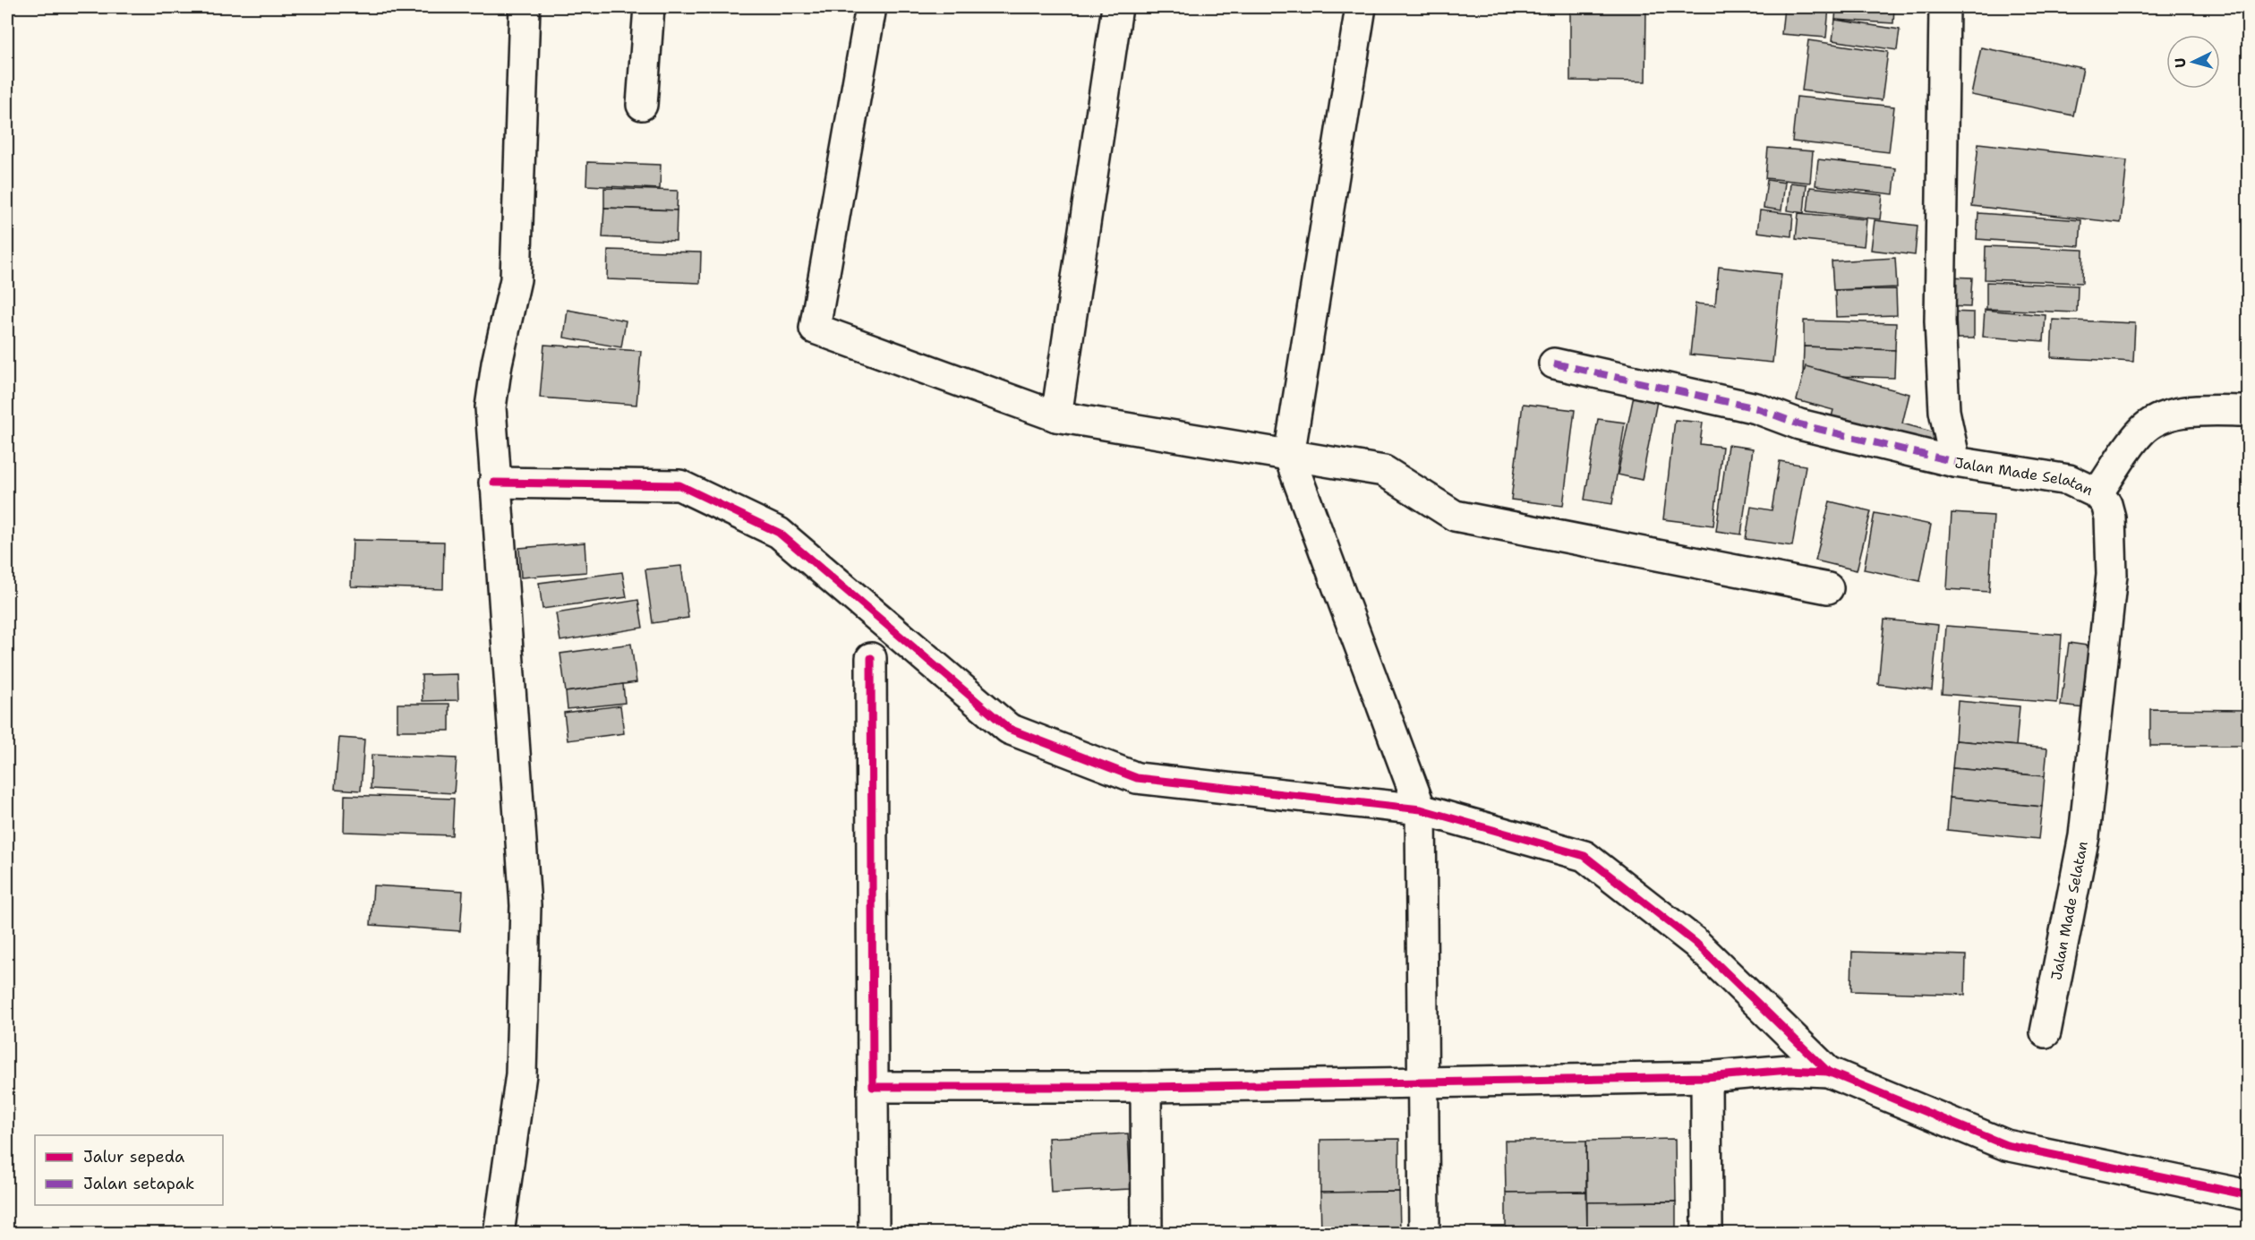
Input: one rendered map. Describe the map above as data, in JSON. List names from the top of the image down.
{
  "streets": {
    "street": ["Jalan Made Selatan"]
  },
  "legend": ["Jalur sepeda", "Jalan setapak"],
  "north": "left"
}
